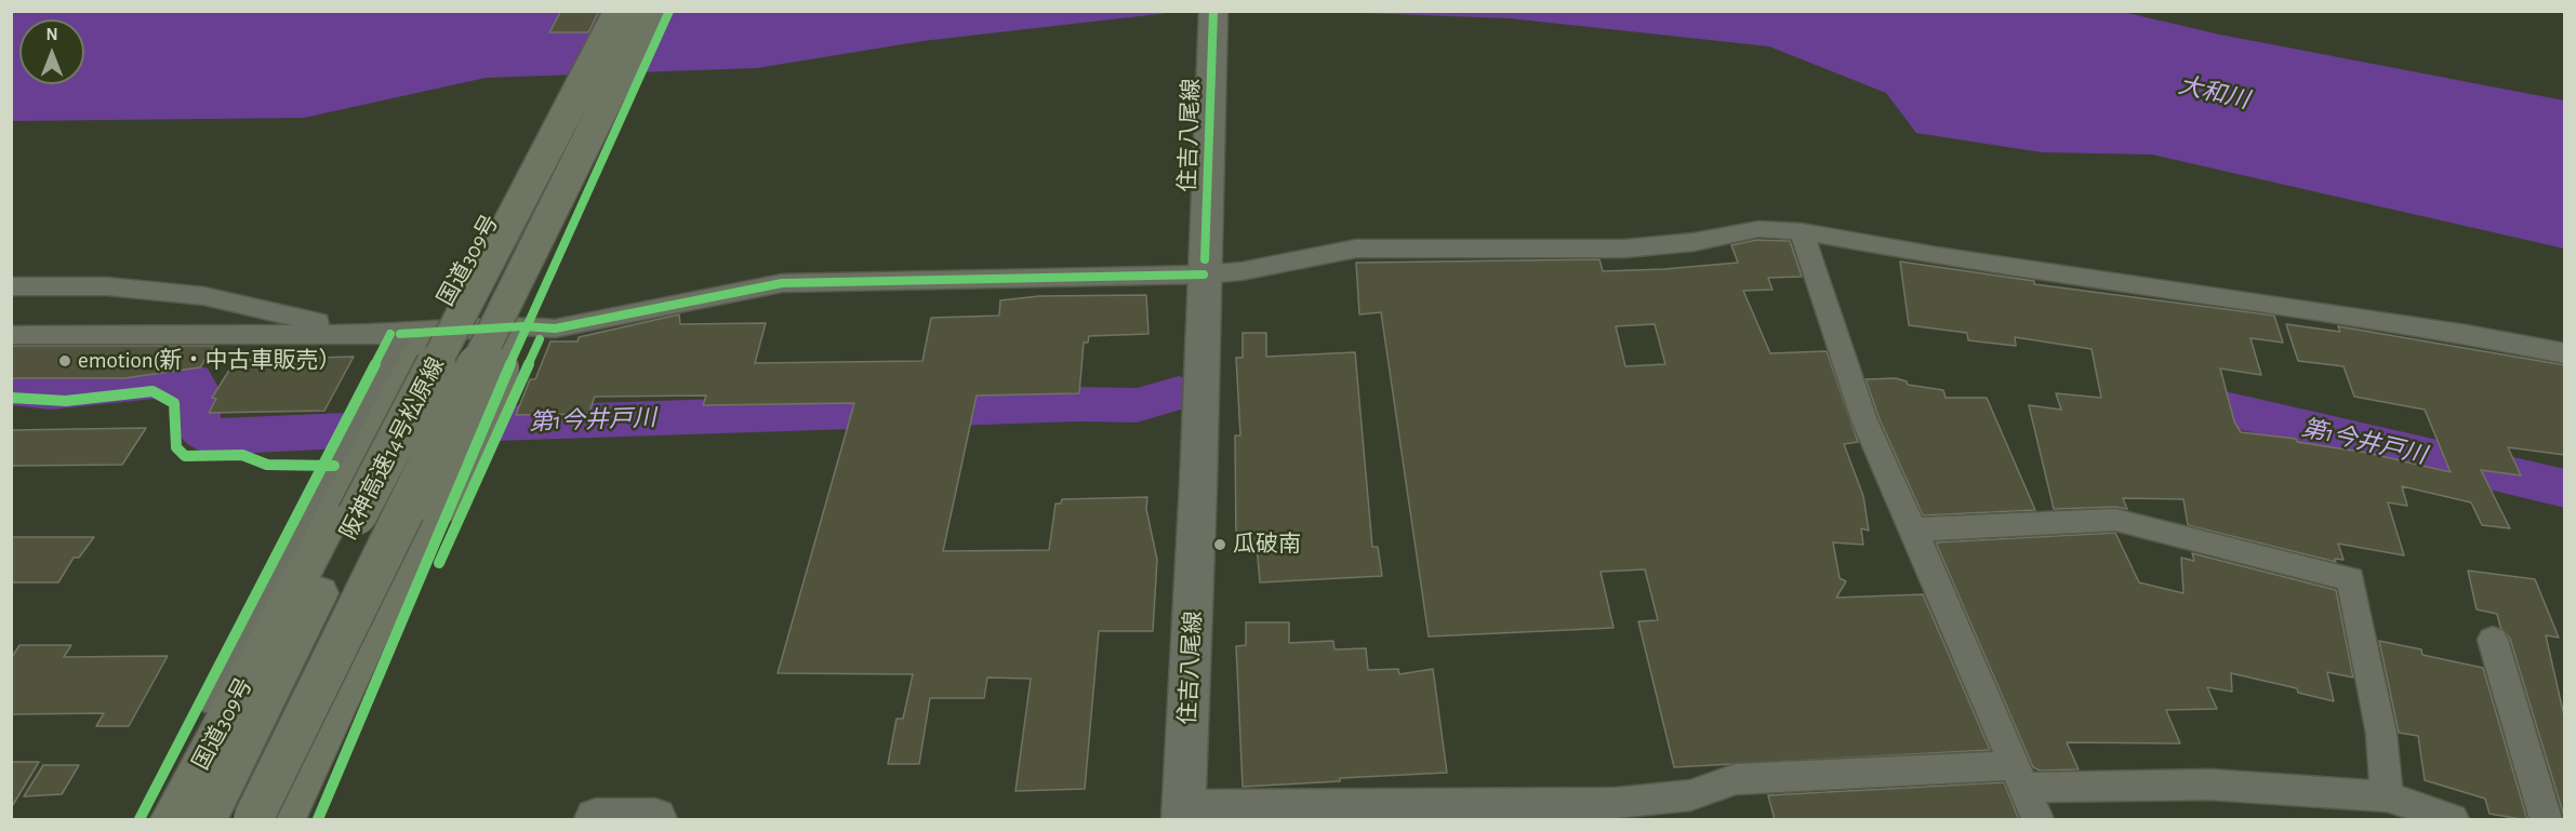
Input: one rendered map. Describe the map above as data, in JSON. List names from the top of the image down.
{
  "streets": {
    "highway": ["国道309号", "阪神高速14号松原線"],
    "main road": ["住吉八尾線"]
  },
  "water": ["大和川", "第1今井戸川"],
  "places": ["emotion(新・中古車販売）", "瓜破南"],
  "north": "top"
}
